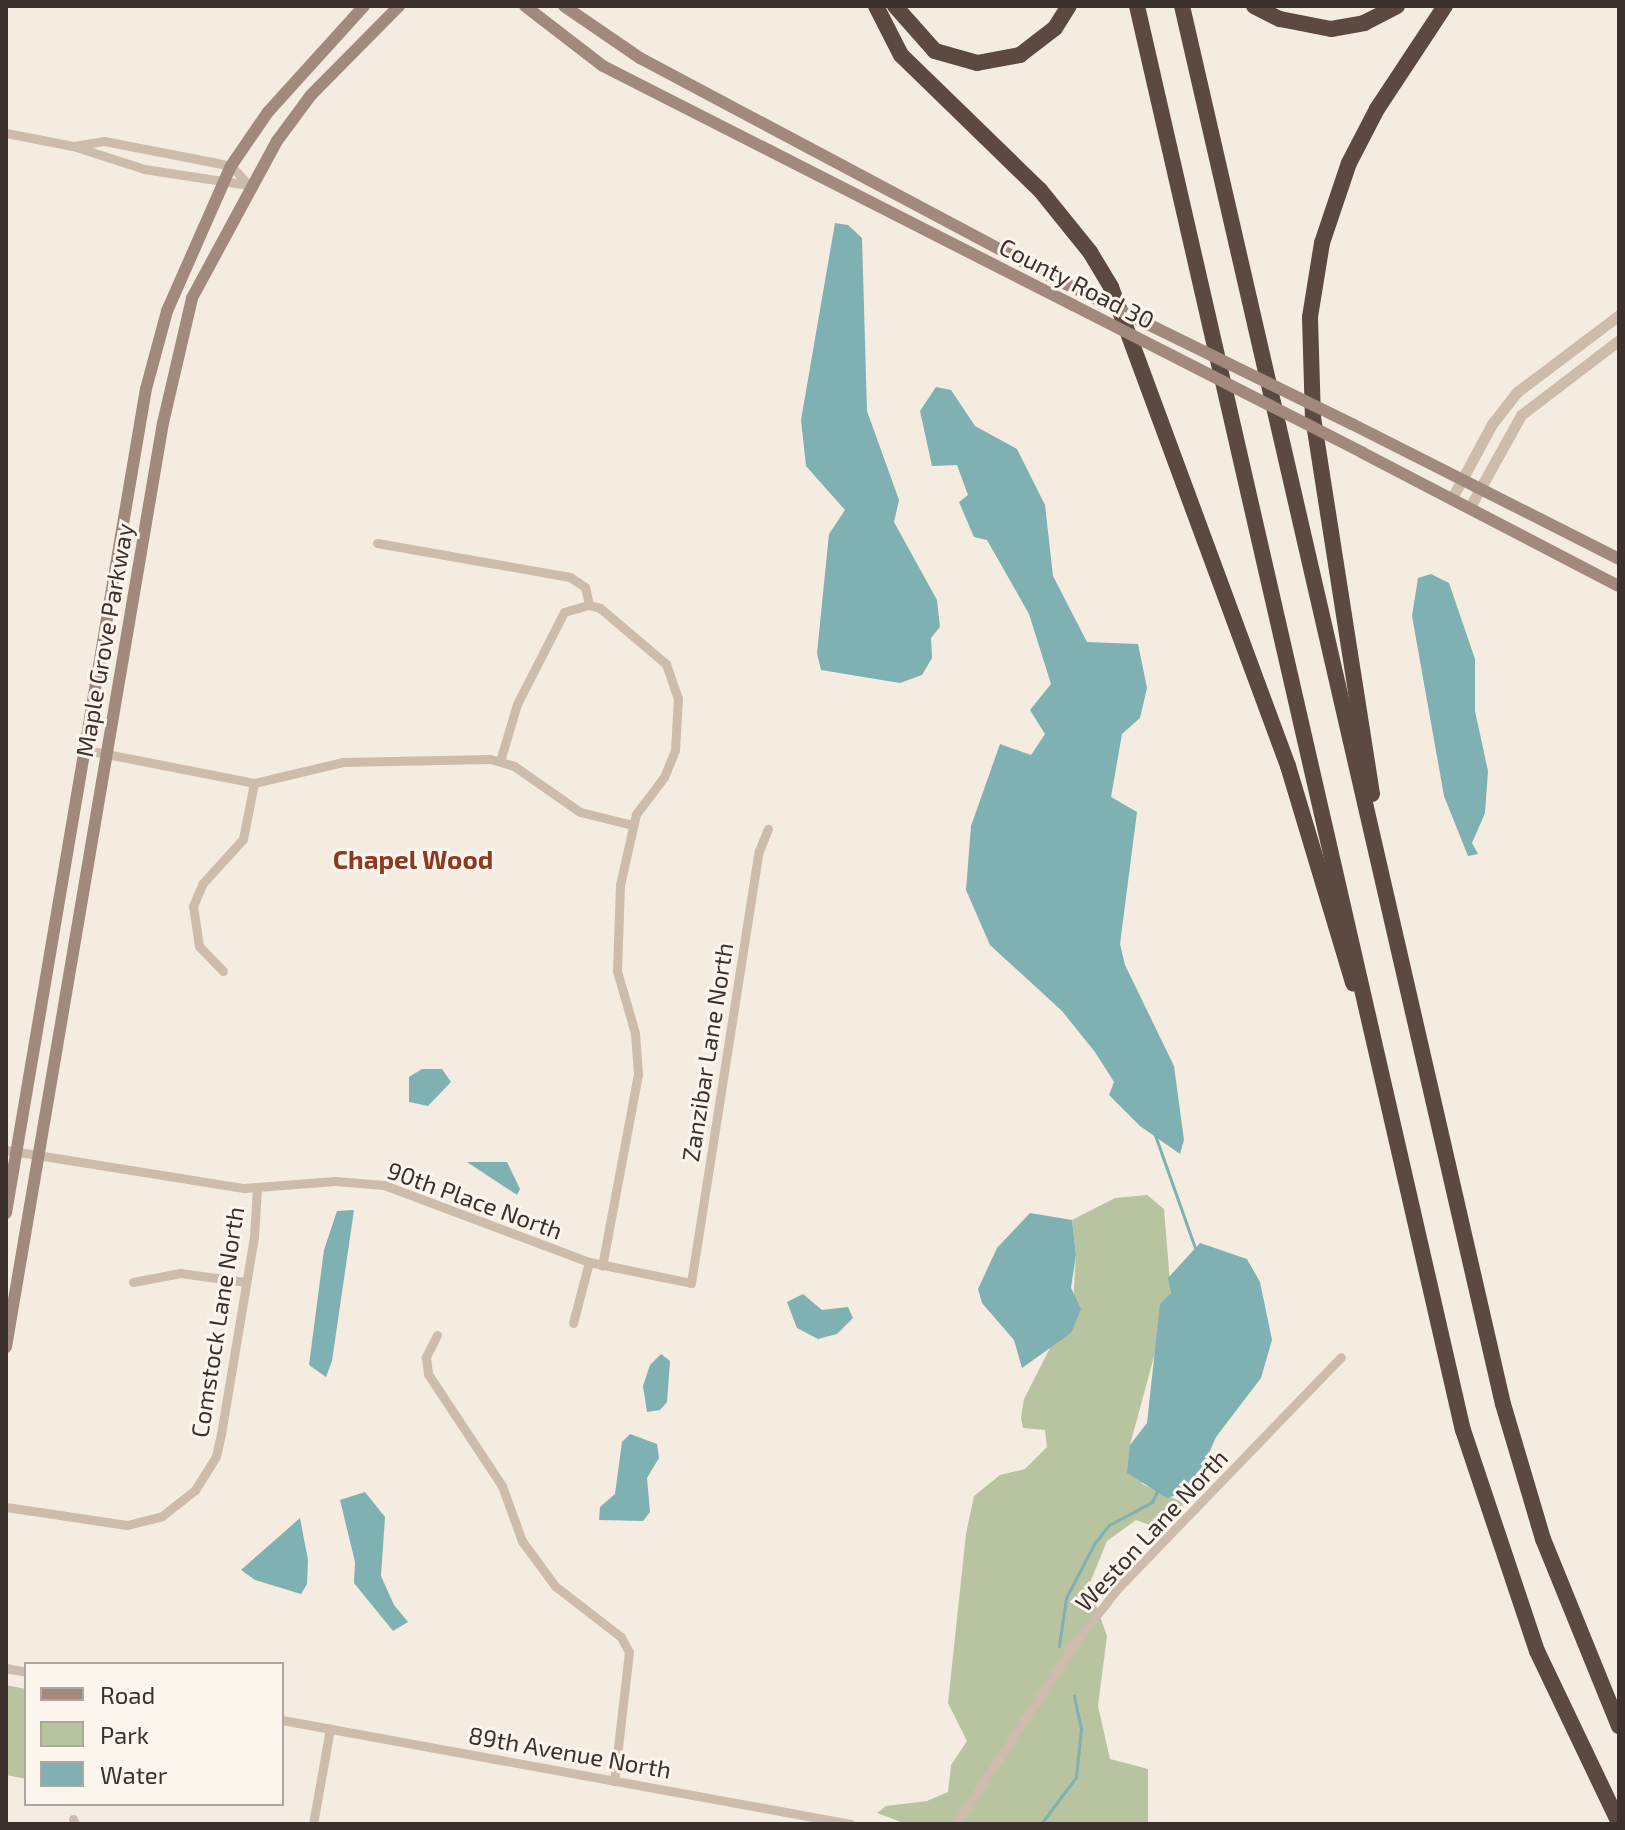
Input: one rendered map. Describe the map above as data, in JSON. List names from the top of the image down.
{
  "streets": {
    "main road": ["County Road 30", "Maple Grove Parkway"],
    "street": [
      "Zanzibar Lane North",
      "90th Place North",
      "Comstock Lane North",
      "Weston Lane North",
      "89th Avenue North"
    ]
  },
  "crossings": [
    ["Maple Grove Parkway", "90th Place North"],
    ["Zanzibar Lane North", "90th Place North"],
    ["90th Place North", "Comstock Lane North"]
  ],
  "districts": ["Chapel Wood"],
  "legend": ["Road", "Park", "Water"]
}
